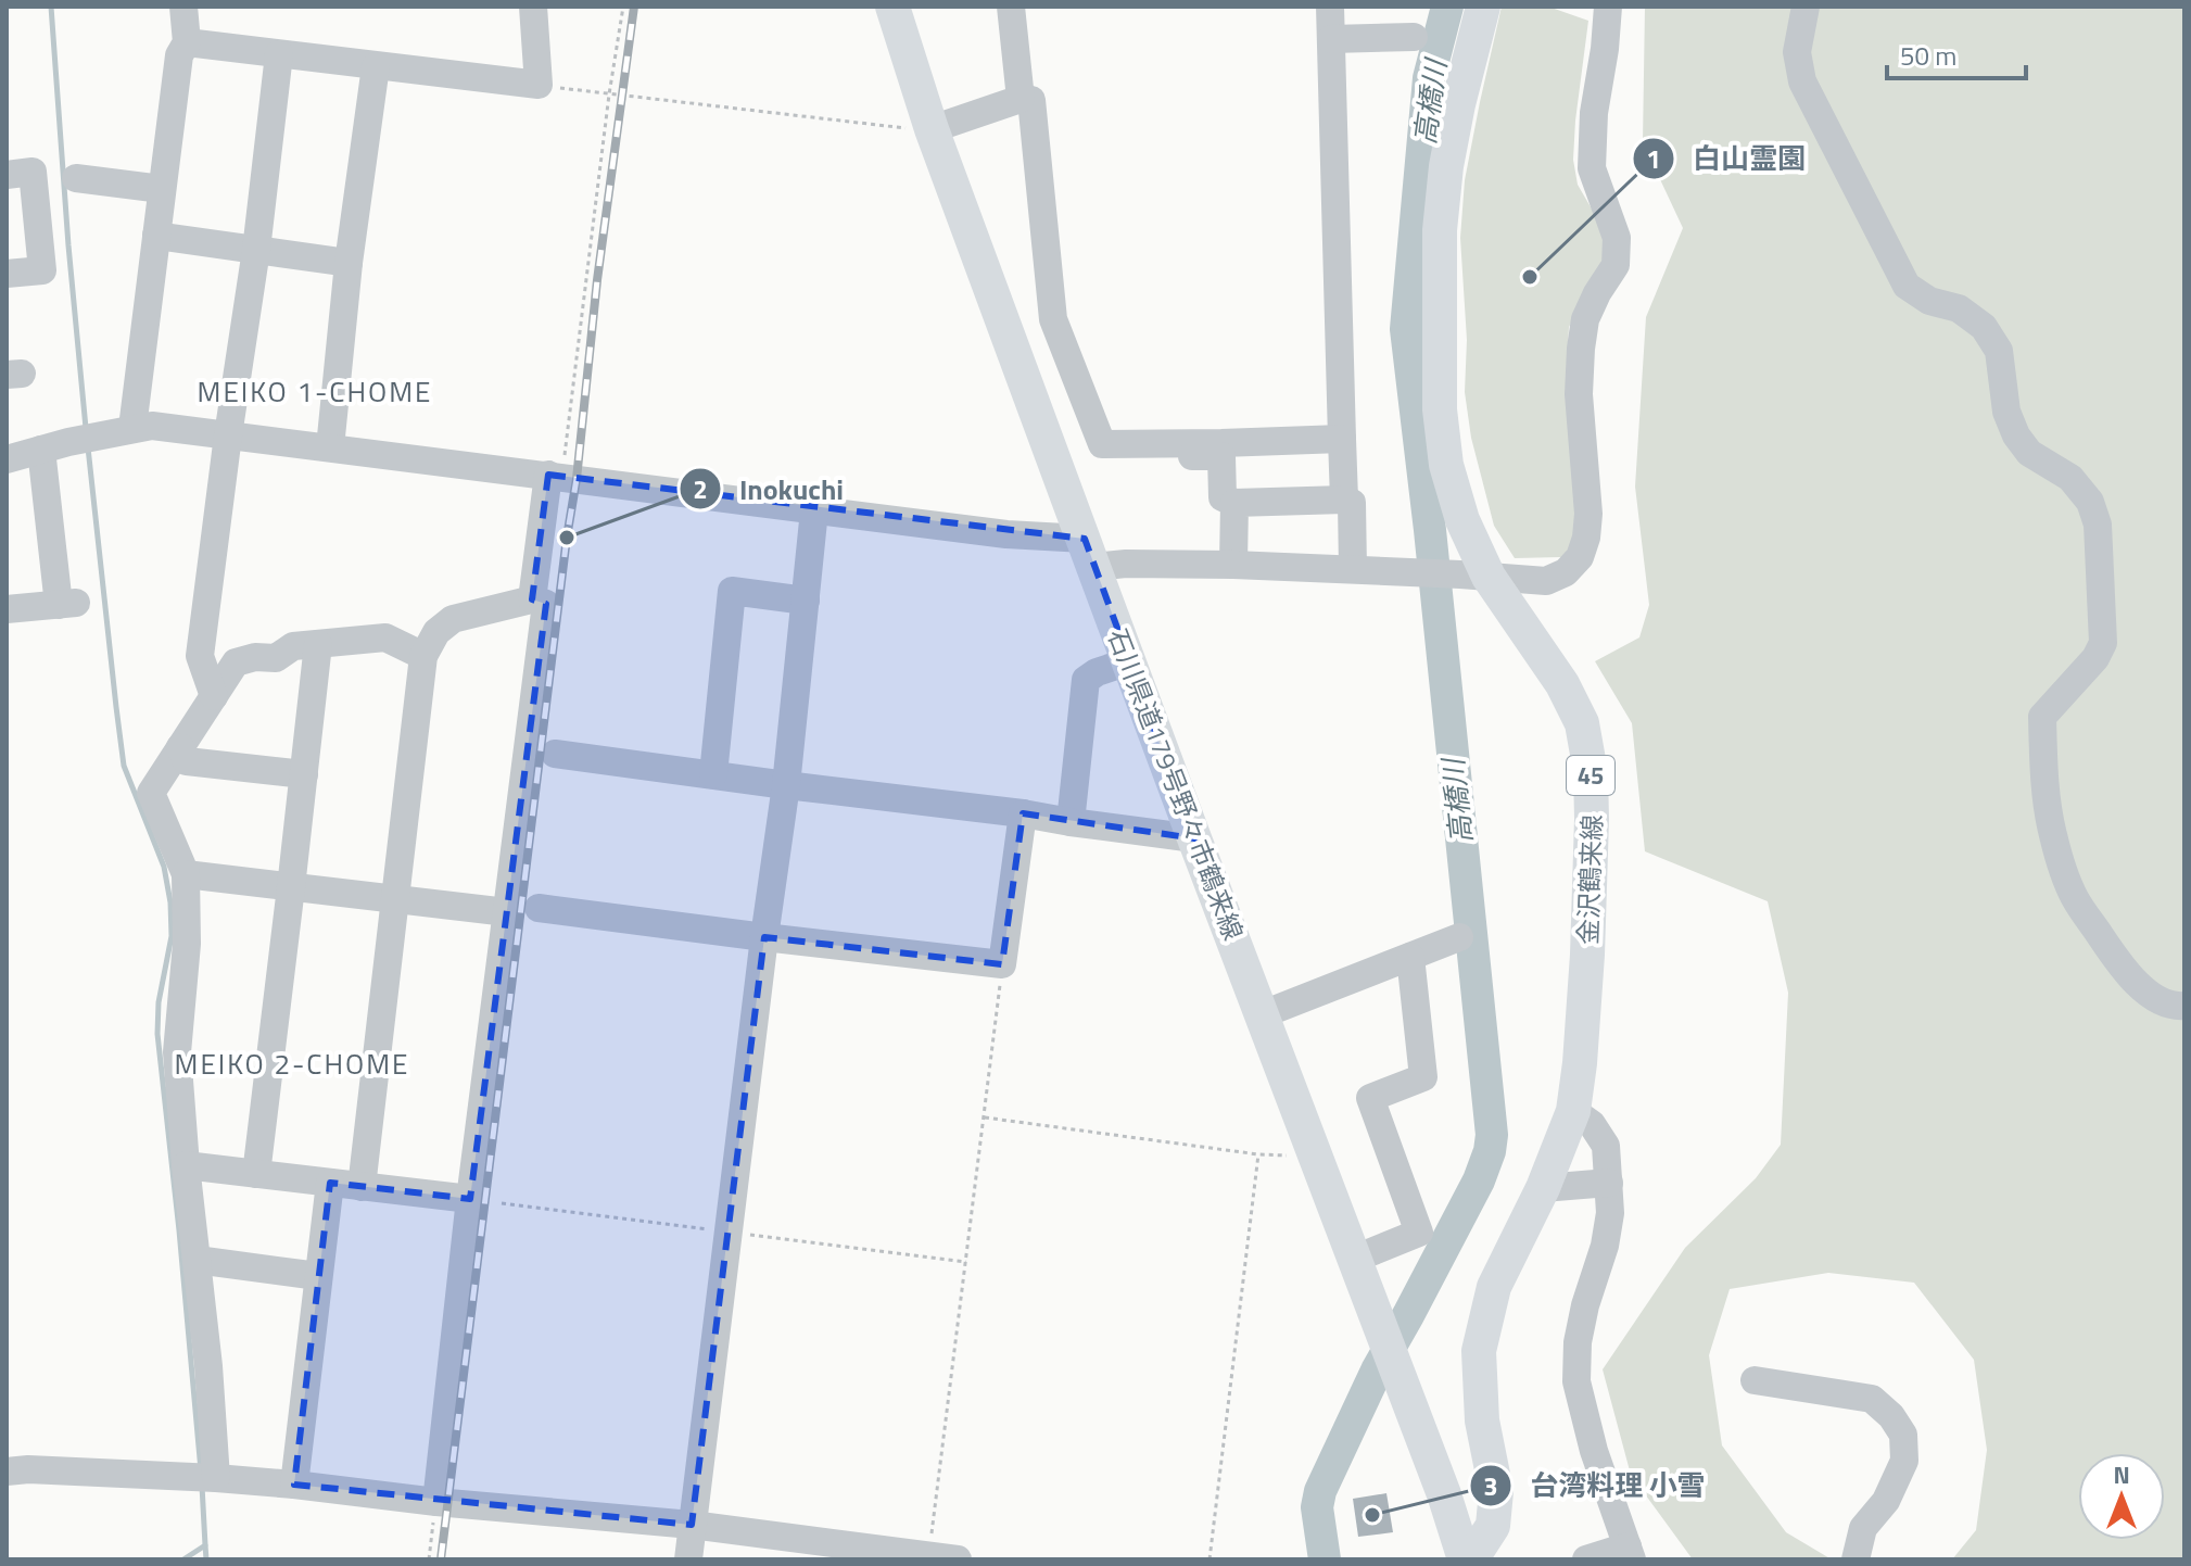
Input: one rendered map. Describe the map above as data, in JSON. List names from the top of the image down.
{
  "streets": {
    "main road": ["45", "石川県道179号野々市鶴来線", "金沢鶴来線"]
  },
  "districts": ["MEIKO 1-CHOME", "MEIKO 2-CHOME"],
  "water": ["高橋川"],
  "places": ["白山霊園", "Inokuchi", "台湾料理 小雪"],
  "scale_bar": "50 m",
  "north": "top"
}
